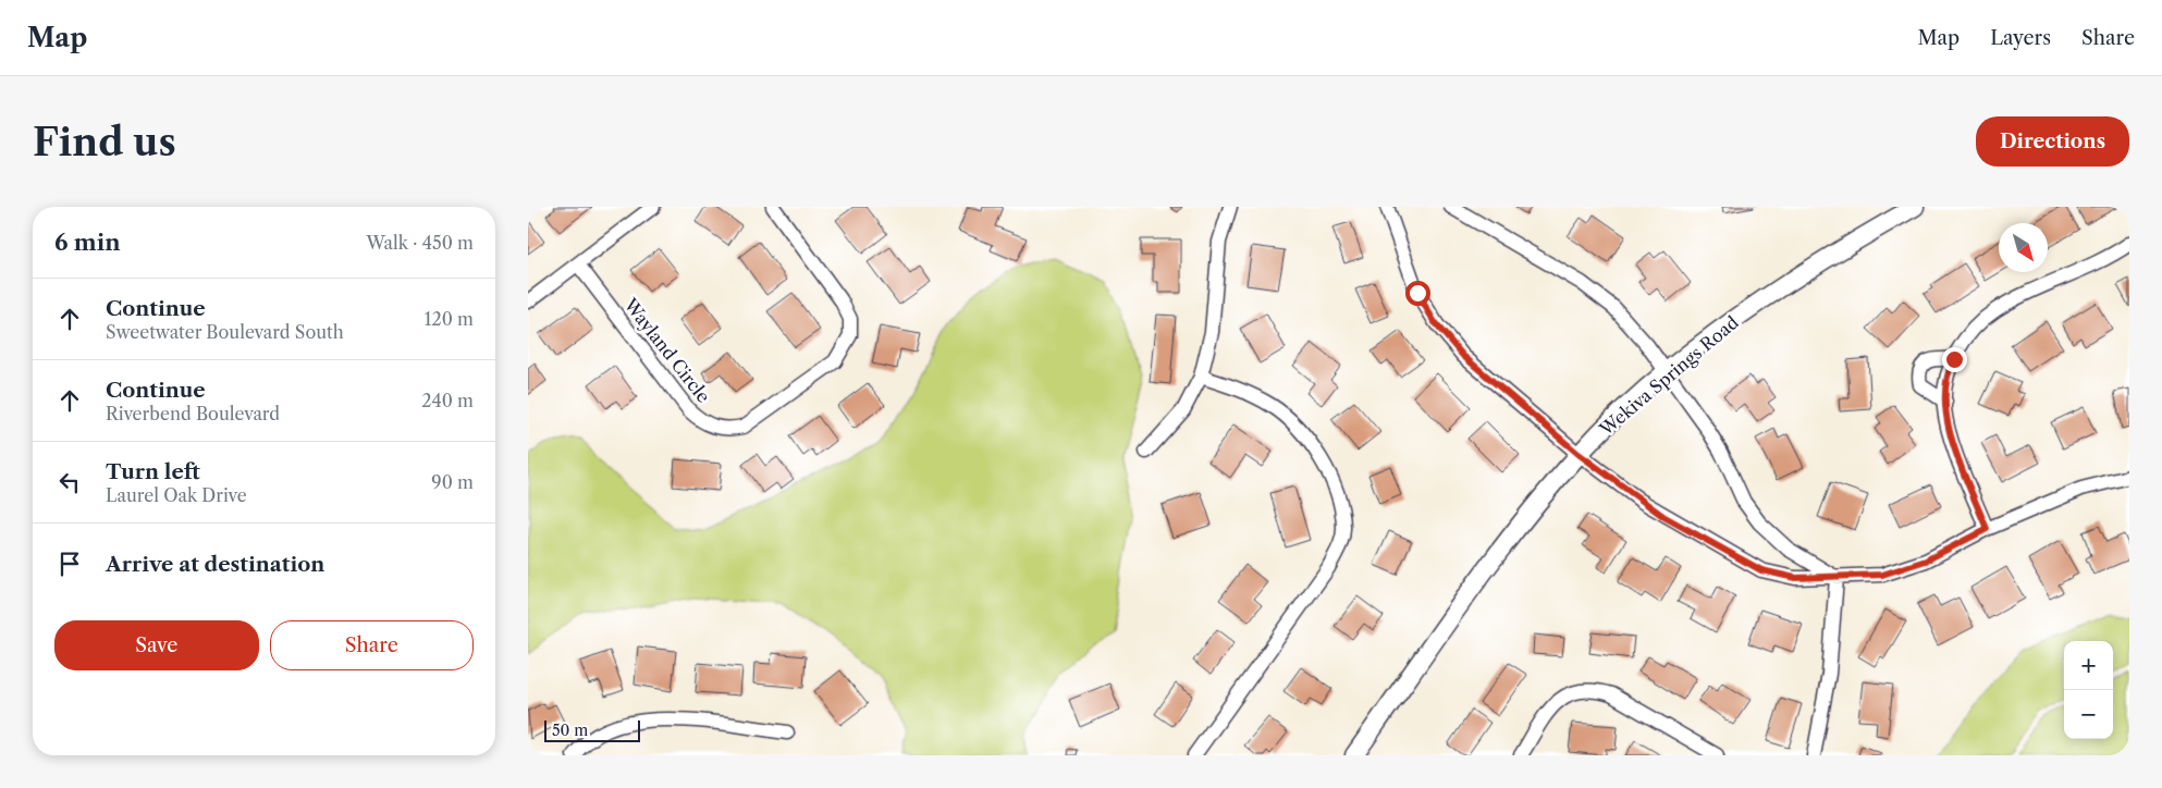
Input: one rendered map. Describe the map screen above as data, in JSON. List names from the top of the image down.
{
  "streets": {
    "main road": ["Wekiva Springs Road"],
    "street": ["Wayland Circle"]
  },
  "scale_bar": "50 m",
  "north": "bottom right",
  "page": {
    "header": "Map",
    "nav": ["Map", "Layers", "Share"],
    "buttons": [
      "Directions",
      ["Save", "Share"]
    ],
    "title": "Find us",
    "heading": ["6 min", "Walk · 450 m"],
    "list": [
      ["Continue", "Sweetwater Boulevard South", "120 m"],
      ["Continue", "Riverbend Boulevard", "240 m"],
      ["Turn left", "Laurel Oak Drive", "90 m"],
      "Arrive at destination"
    ],
    "map_buttons": ["+", "−"],
    "scale": "50 m"
  }
}
